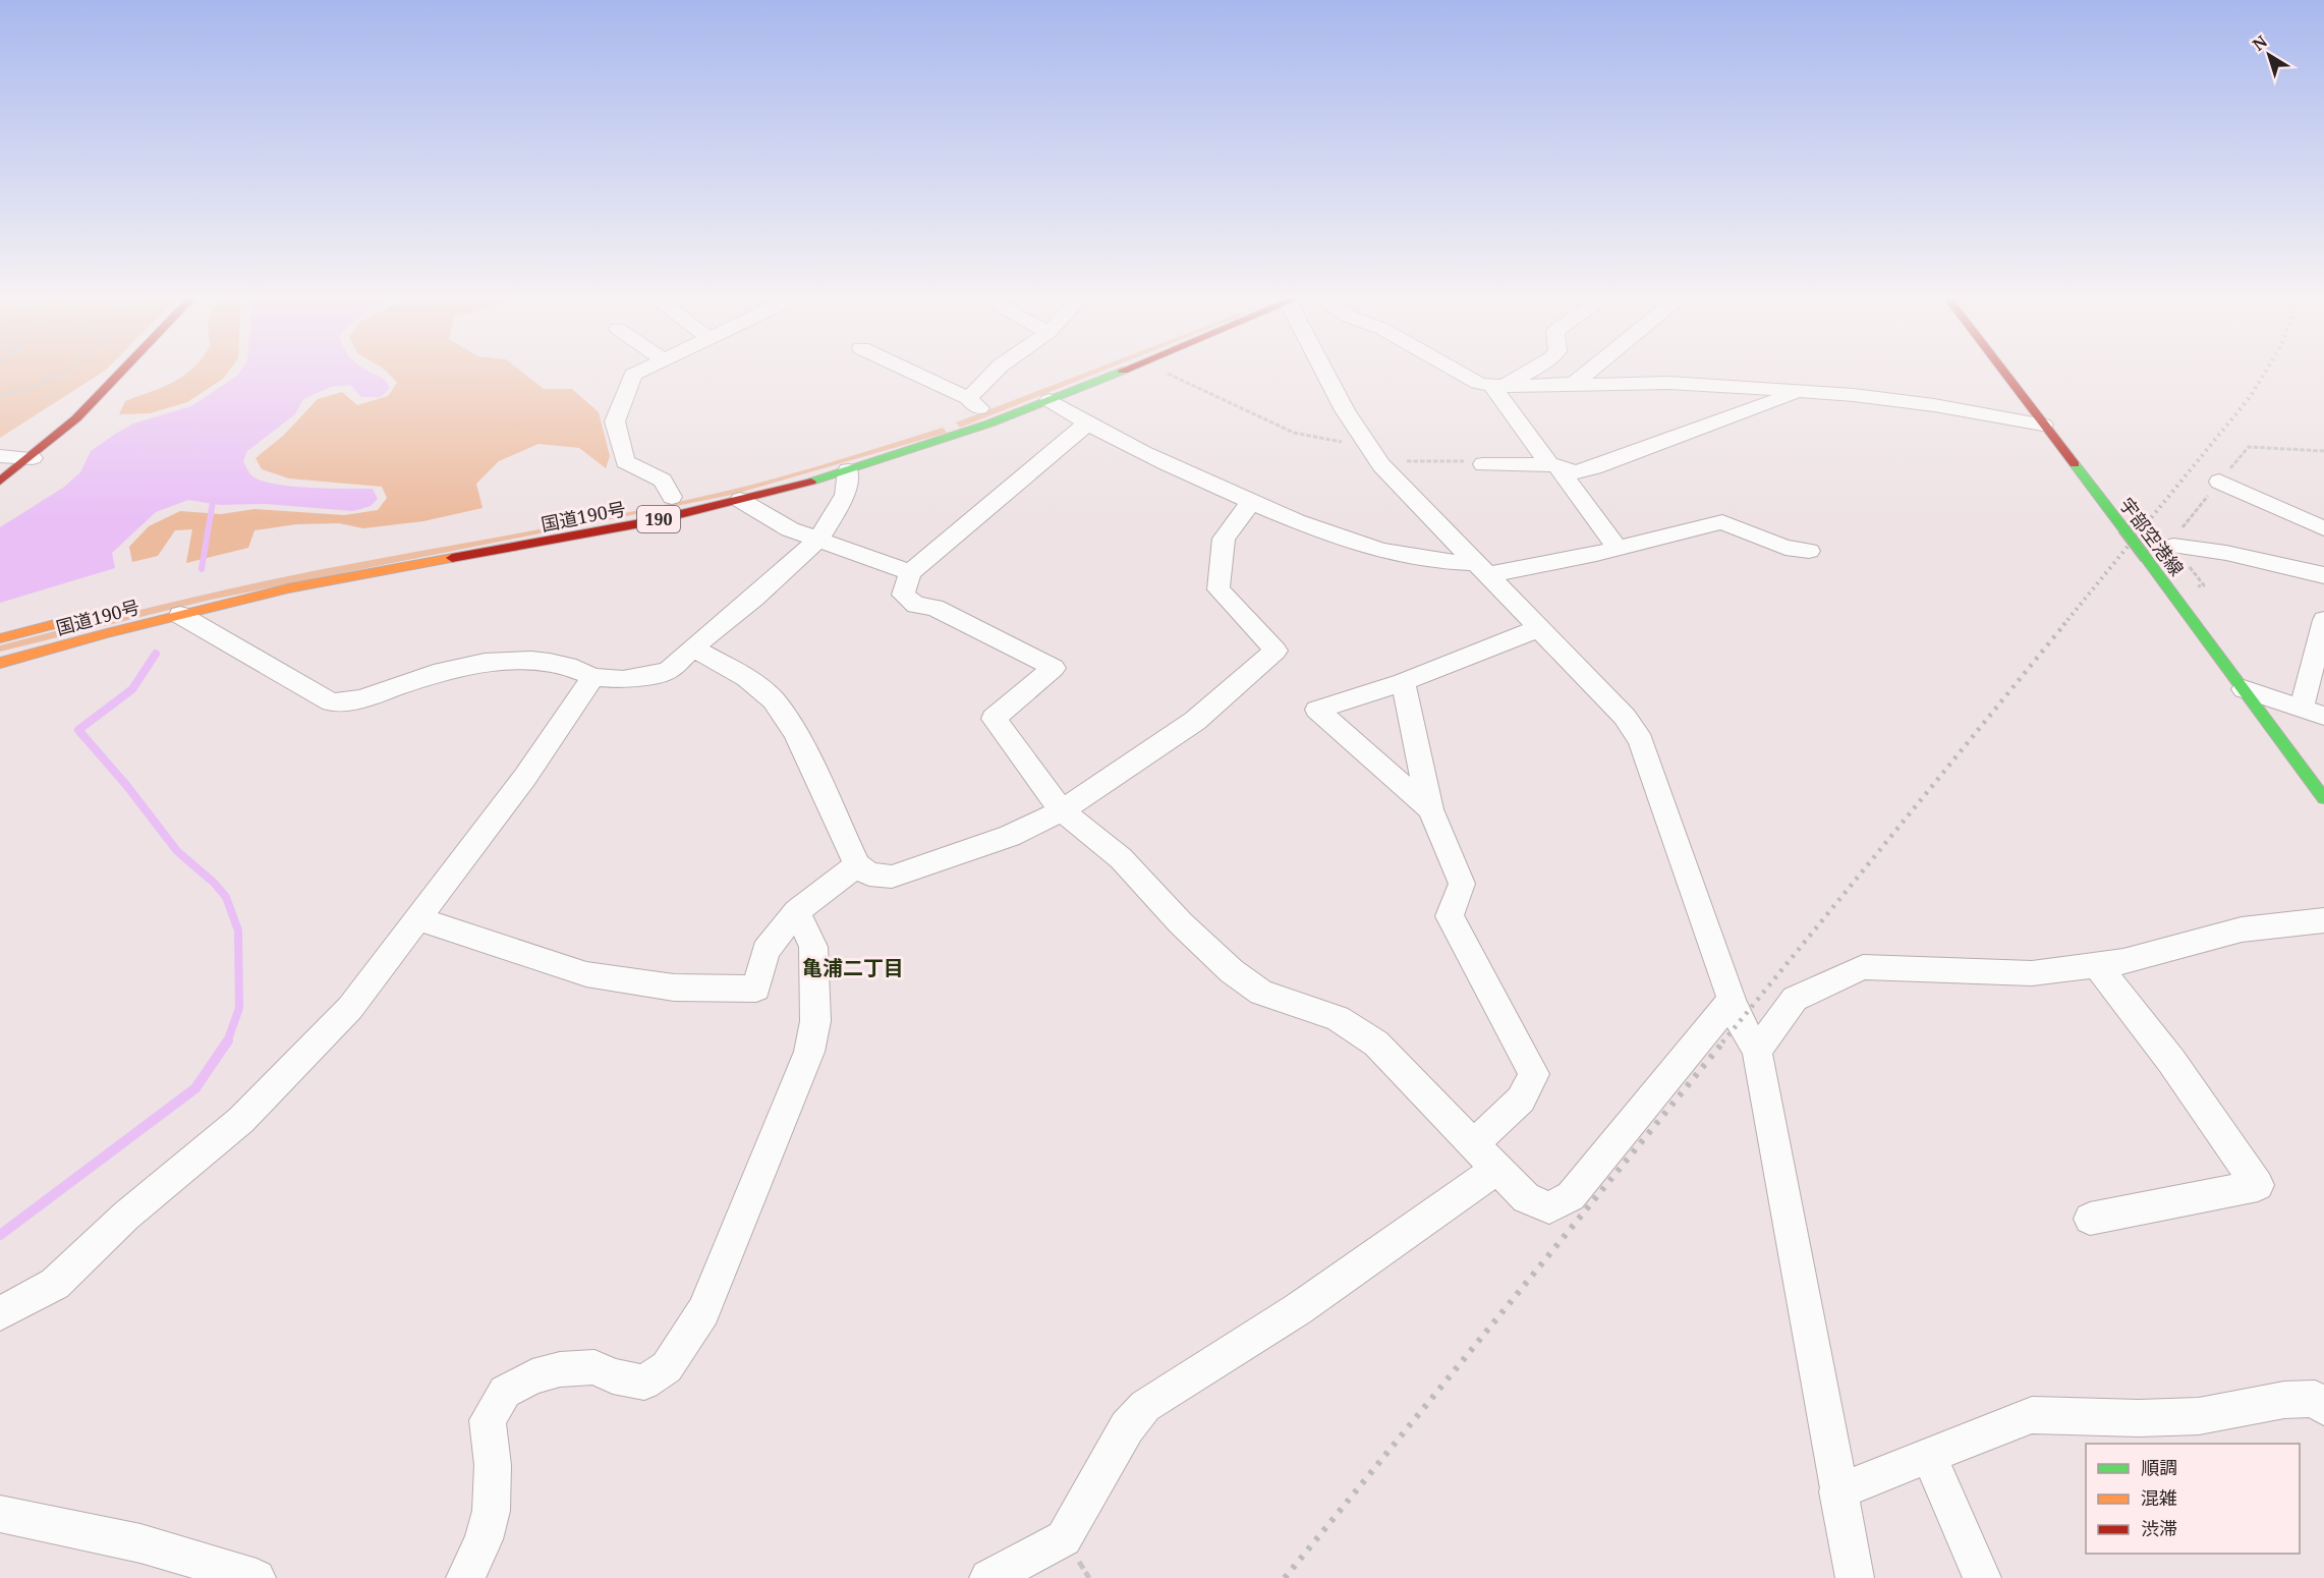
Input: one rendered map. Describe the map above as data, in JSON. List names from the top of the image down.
{
  "streets": {
    "main road": ["国道190号", "190", "宇部空港線"]
  },
  "districts": ["亀浦二丁目"],
  "legend": ["順調", "混雑", "渋滞"],
  "north": "top left"
}
